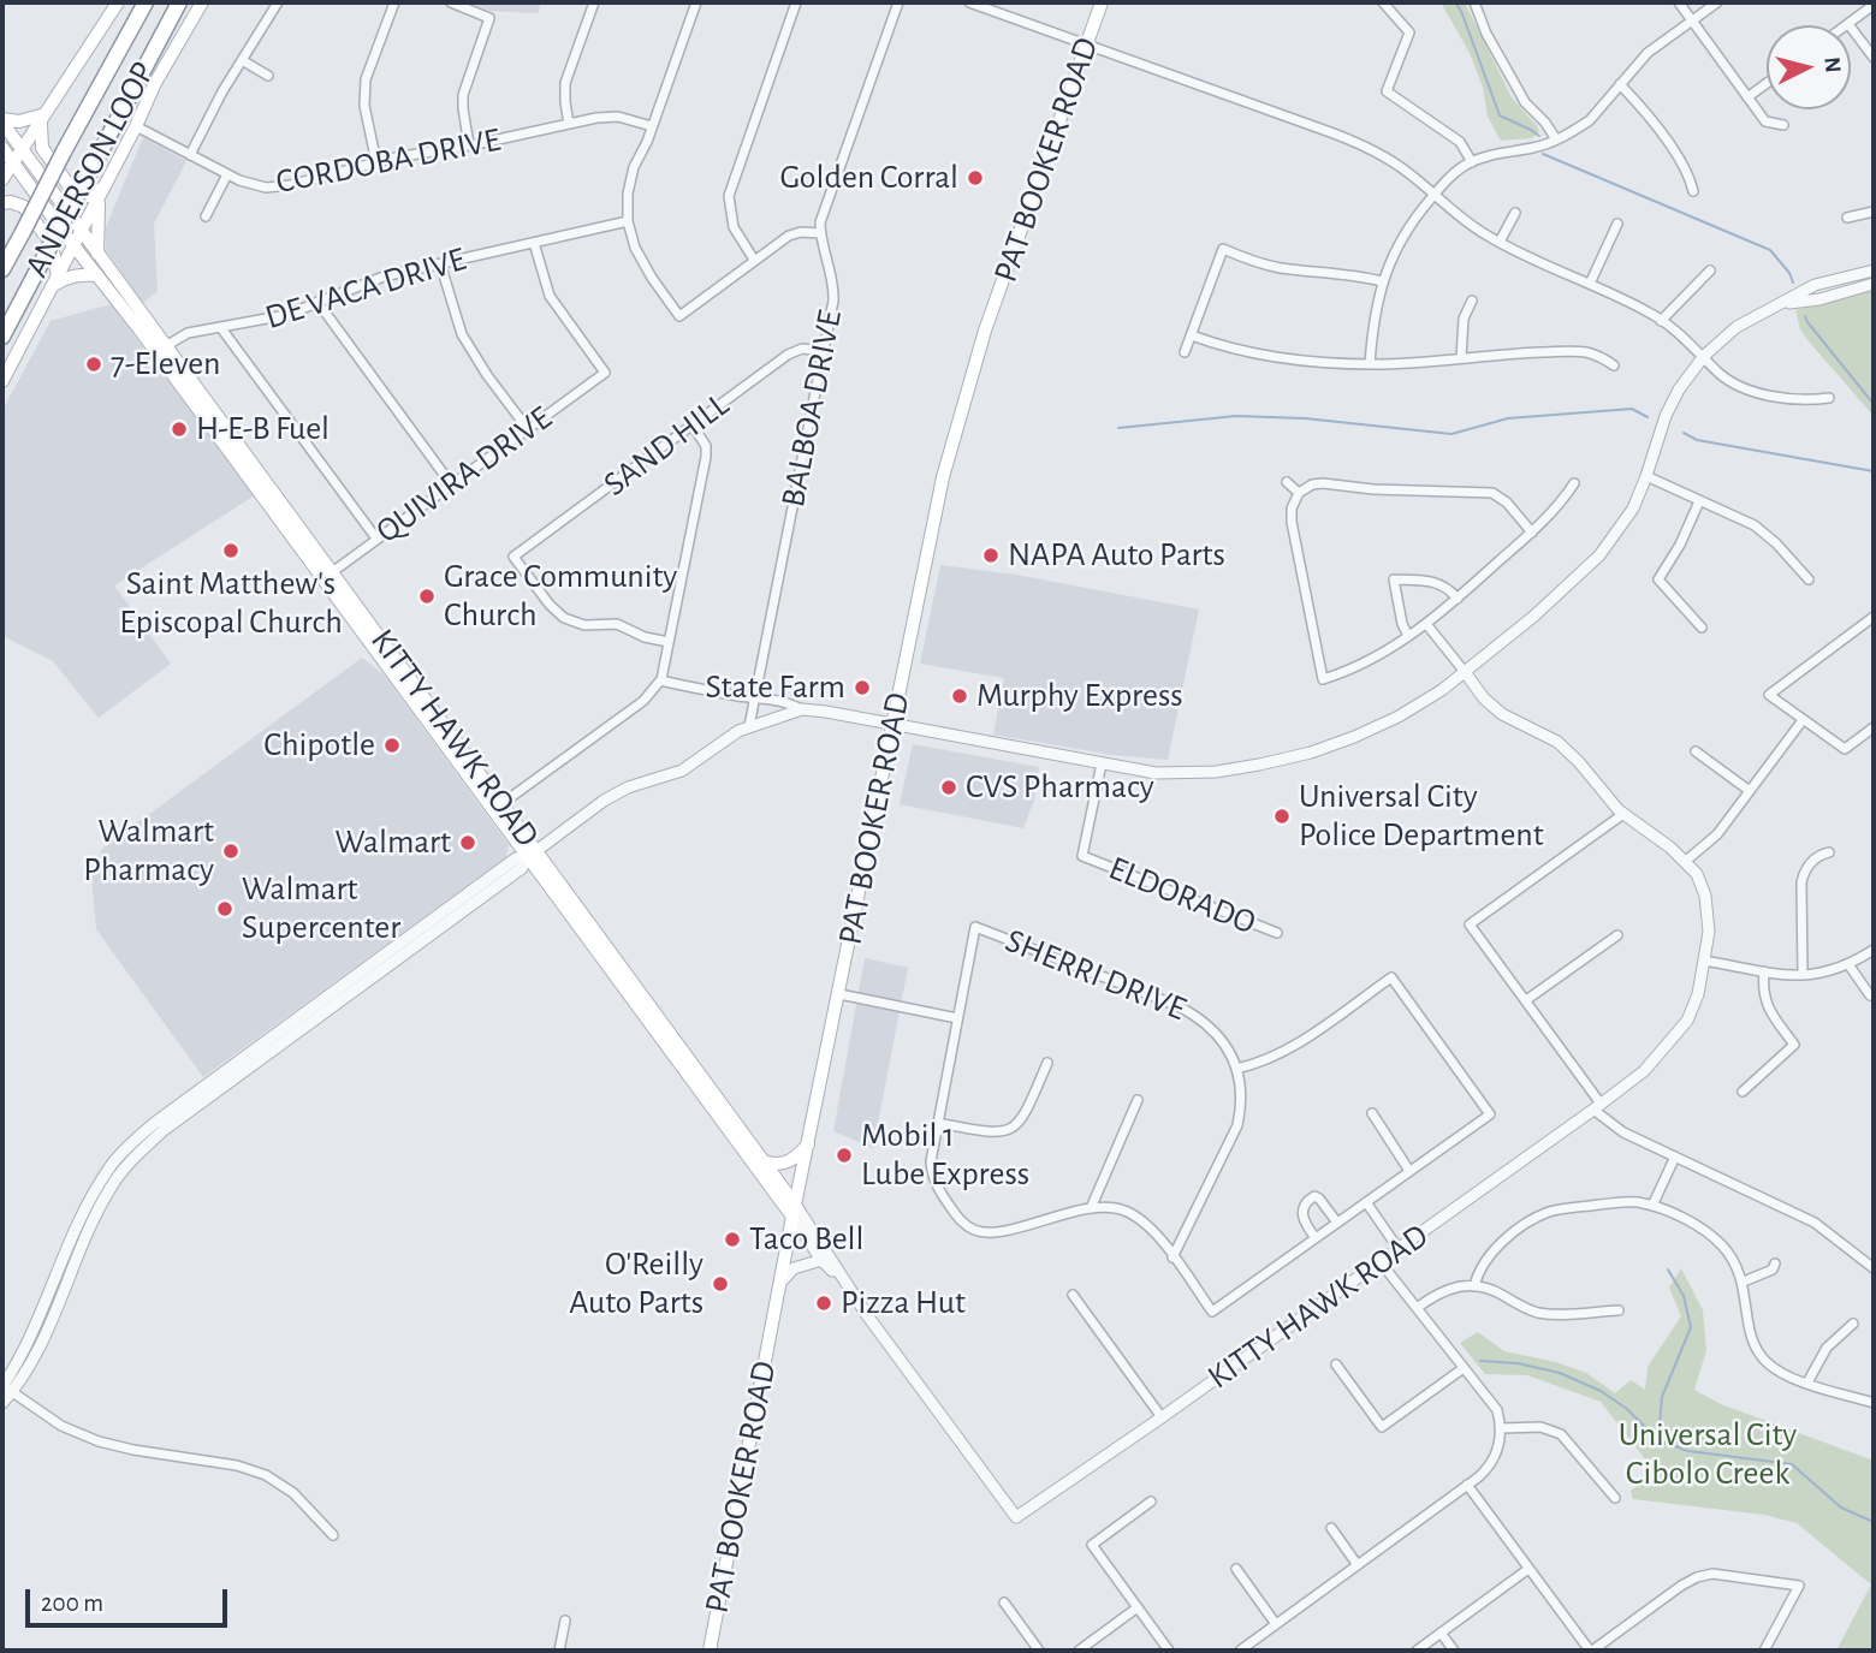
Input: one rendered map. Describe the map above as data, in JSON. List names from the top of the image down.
{
  "streets": {
    "highway": ["ANDERSON LOOP"],
    "main road": ["PAT BOOKER ROAD", "KITTY HAWK ROAD"],
    "street": [
      "CORDOBA DRIVE",
      "DE VACA DRIVE",
      "BALBOA DRIVE",
      "SAND HILL",
      "QUIVIRA DRIVE",
      "ELDORADO",
      "SHERRI DRIVE"
    ]
  },
  "crossings": [
    ["PAT BOOKER ROAD", "KITTY HAWK ROAD"],
    ["DE VACA DRIVE", "QUIVIRA DRIVE"],
    ["DE VACA DRIVE", "KITTY HAWK ROAD"],
    ["BALBOA DRIVE", "SAND HILL"],
    ["QUIVIRA DRIVE", "KITTY HAWK ROAD"]
  ],
  "parks": ["Universal City Cibolo Creek"],
  "places": [
    "Golden Corral",
    "7-Eleven",
    "H-E-B Fuel",
    "Saint Matthew's Episcopal Church",
    "NAPA Auto Parts",
    "Grace Community Church",
    "State Farm",
    "Murphy Express",
    "Chipotle",
    "CVS Pharmacy",
    "Universal City Police Department",
    "Walmart",
    "Walmart Pharmacy",
    "Walmart Supercenter",
    "Mobil 1 Lube Express",
    "Taco Bell",
    "O'Reilly Auto Parts",
    "Pizza Hut"
  ],
  "scale_bar": "200 m",
  "north": "right"
}
